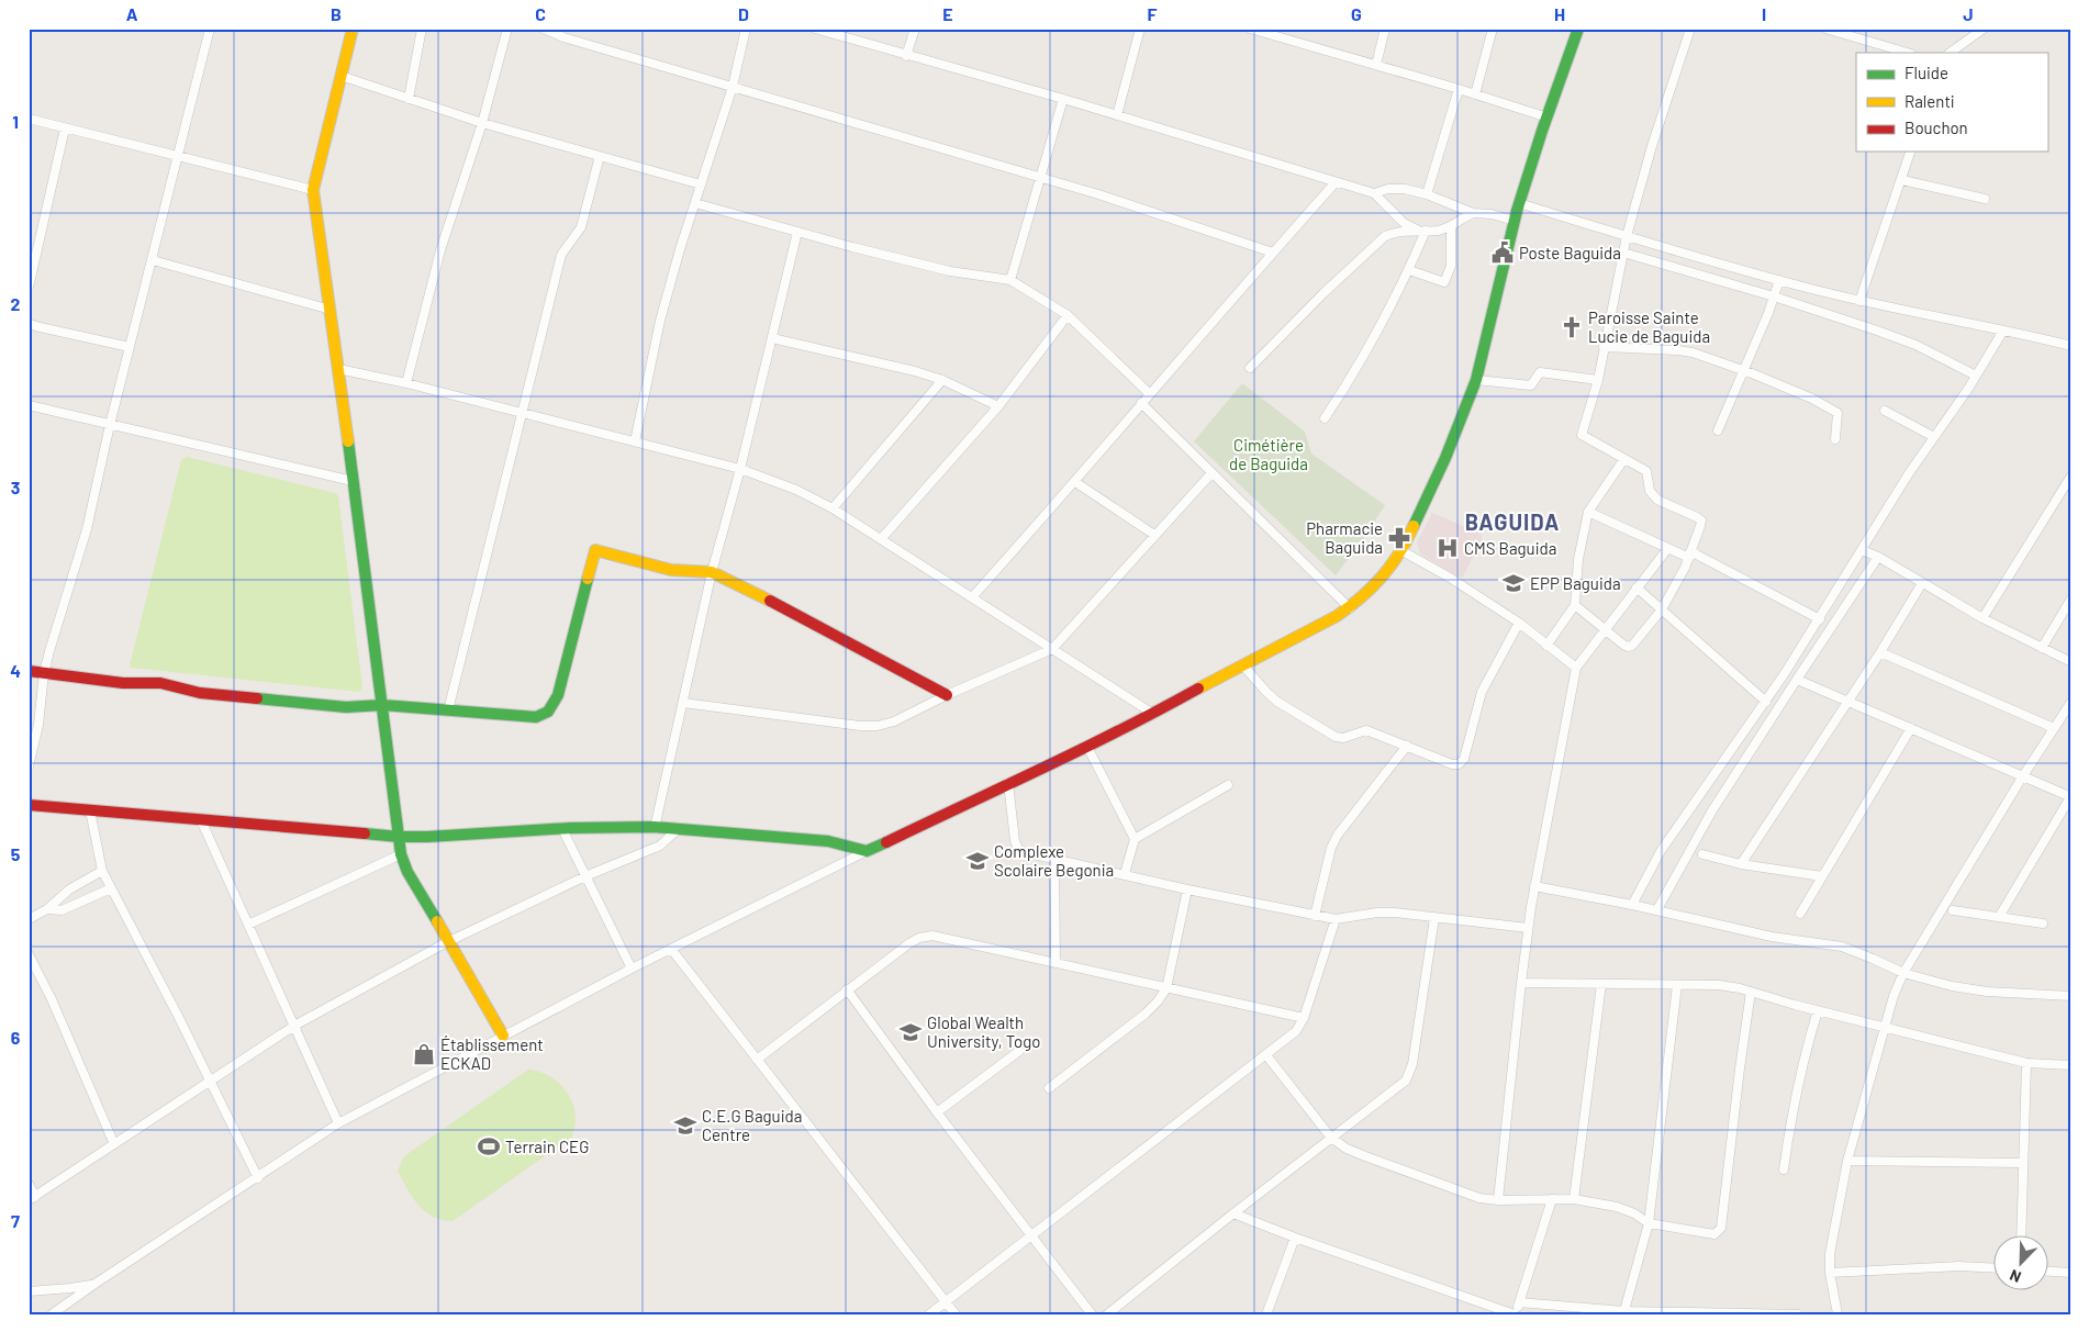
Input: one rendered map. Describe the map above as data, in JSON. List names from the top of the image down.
{
  "districts": ["BAGUIDA"],
  "parks": ["Cimétière de Baguida"],
  "places": {
    "public building": ["Poste Baguida"],
    "church": ["Paroisse Sainte Lucie de Baguida"],
    "pharmacy": ["Pharmacie Baguida"],
    "hospital": ["CMS Baguida"],
    "school or university": [
      "EPP Baguida",
      "Complexe Scolaire Begonia",
      "Global Wealth University, Togo",
      "C.E.G Baguida Centre"
    ],
    "shop": ["Établissement ECKAD"],
    "sports": ["Terrain CEG"]
  },
  "legend": ["Fluide", "Ralenti", "Bouchon"],
  "north": "bottom left",
  "grid": {
    "columns": [
      "A",
      "B",
      "C",
      "D",
      "E",
      "F",
      "G",
      "H",
      "I",
      "J"
    ],
    "rows": [
      "1",
      "2",
      "3",
      "4",
      "5",
      "6",
      "7"
    ]
  }
}
